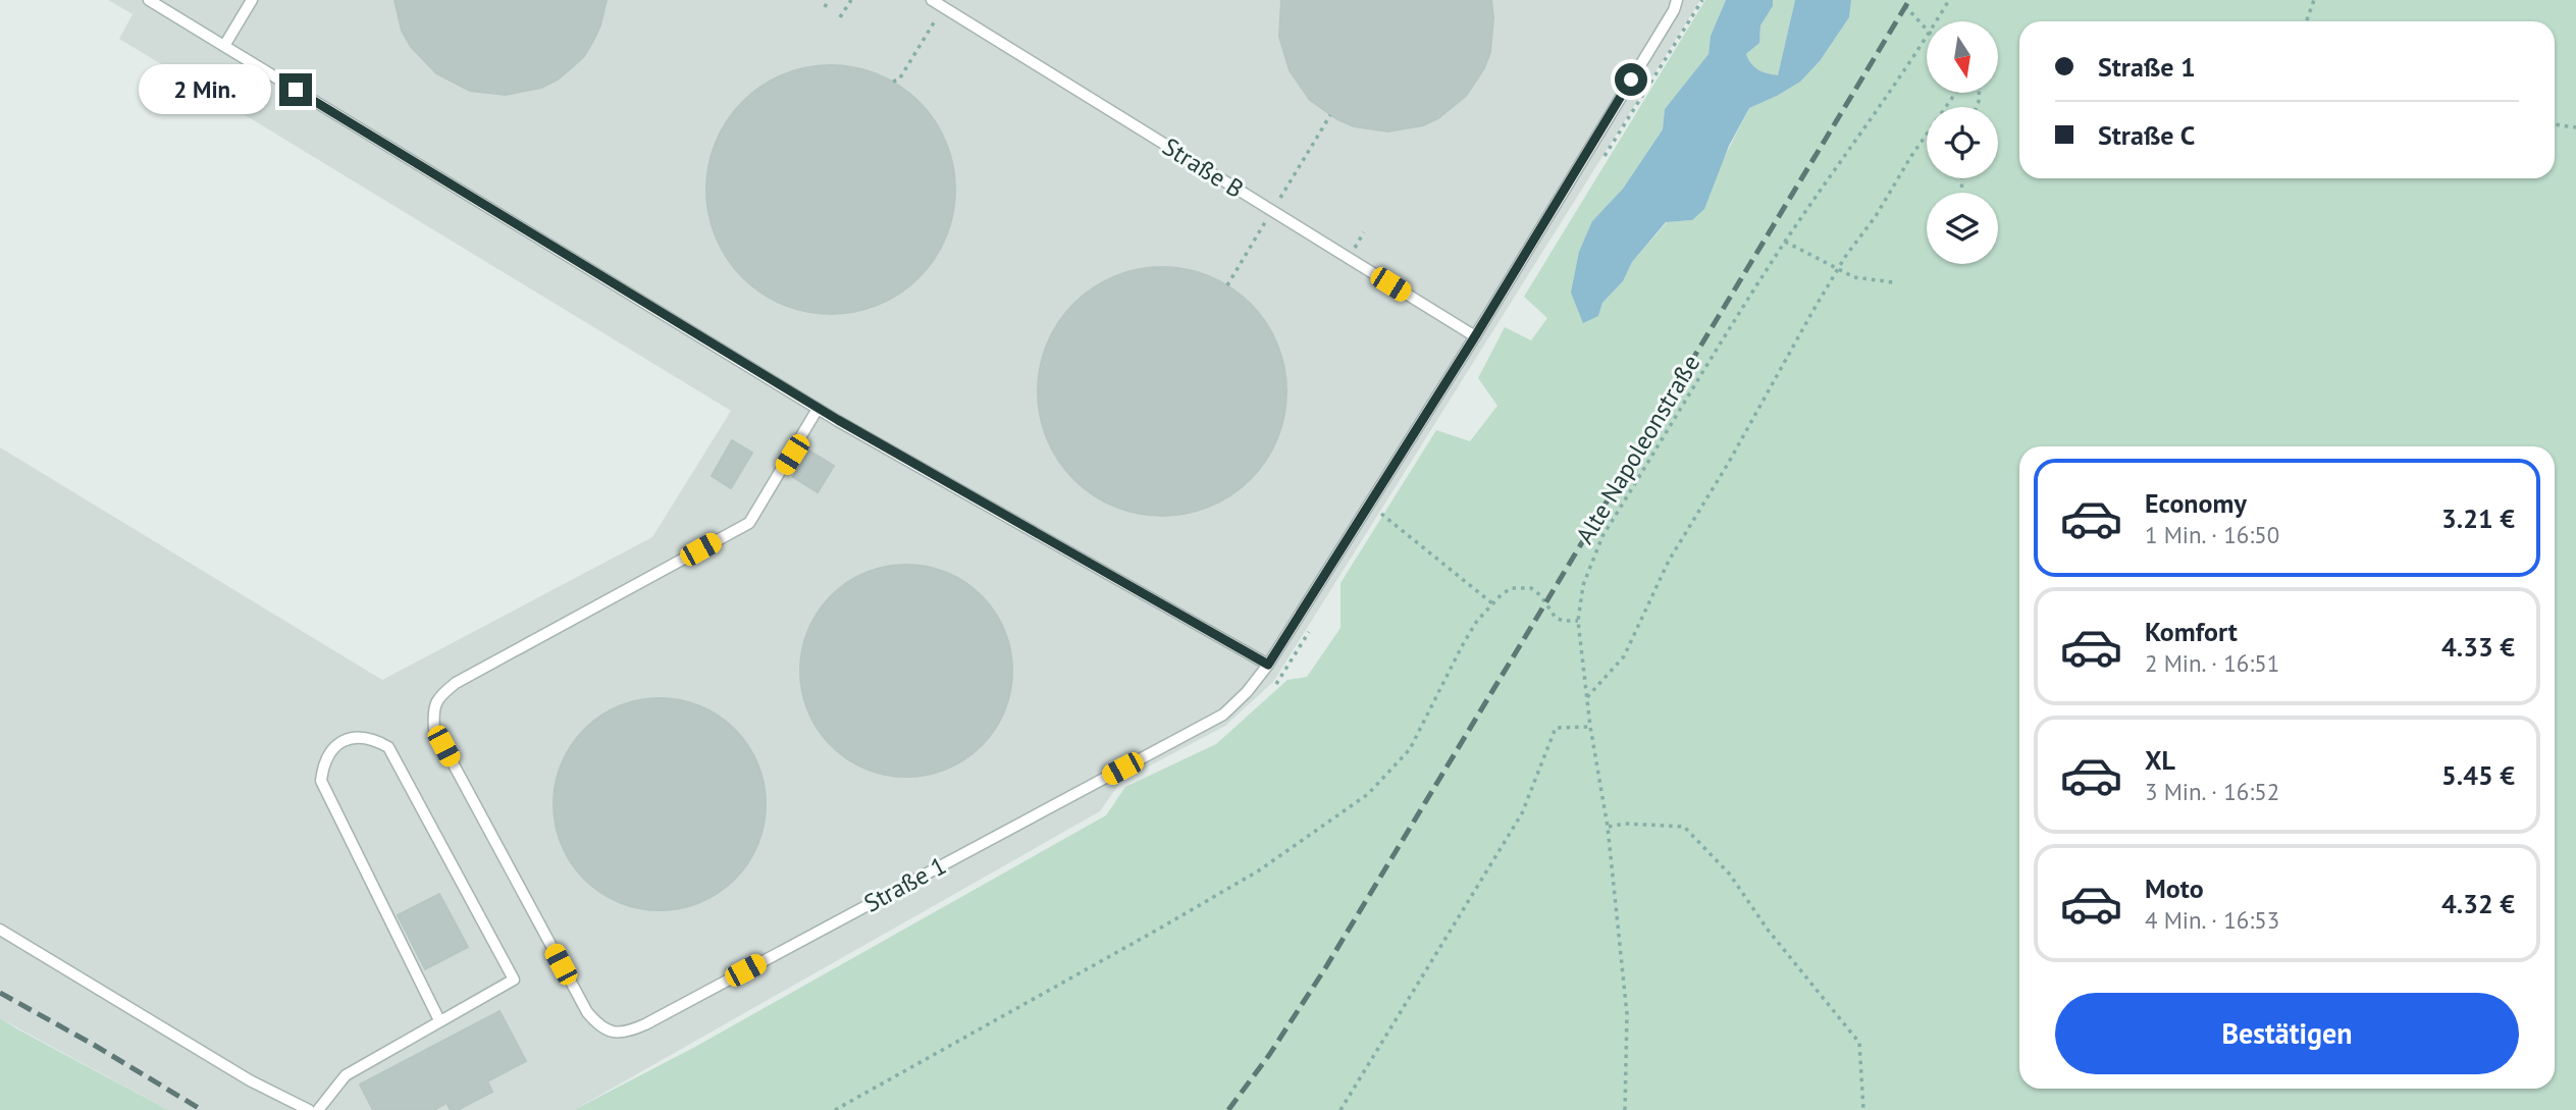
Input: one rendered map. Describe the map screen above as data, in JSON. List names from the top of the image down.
{
  "streets": {
    "lane": ["Straße B", "Straße 1"],
    "path": ["Alte Napoleonstraße"]
  },
  "crossings": [
    ["Straße B", "Straße 1"]
  ],
  "north": "bottom",
  "page": {
    "banner": ["Straße 1", "Straße C"],
    "bubble": "2 Min.",
    "list": [
      {
        "name": "Economy",
        "note": "1 Min. · 16:50",
        "value": "3.21 €"
      },
      {
        "name": "Komfort",
        "note": "2 Min. · 16:51",
        "value": "4.33 €"
      },
      {
        "name": "XL",
        "note": "3 Min. · 16:52",
        "value": "5.45 €"
      },
      {
        "name": "Moto",
        "note": "4 Min. · 16:53",
        "value": "4.32 €"
      }
    ],
    "buttons": "Bestätigen"
  }
}
